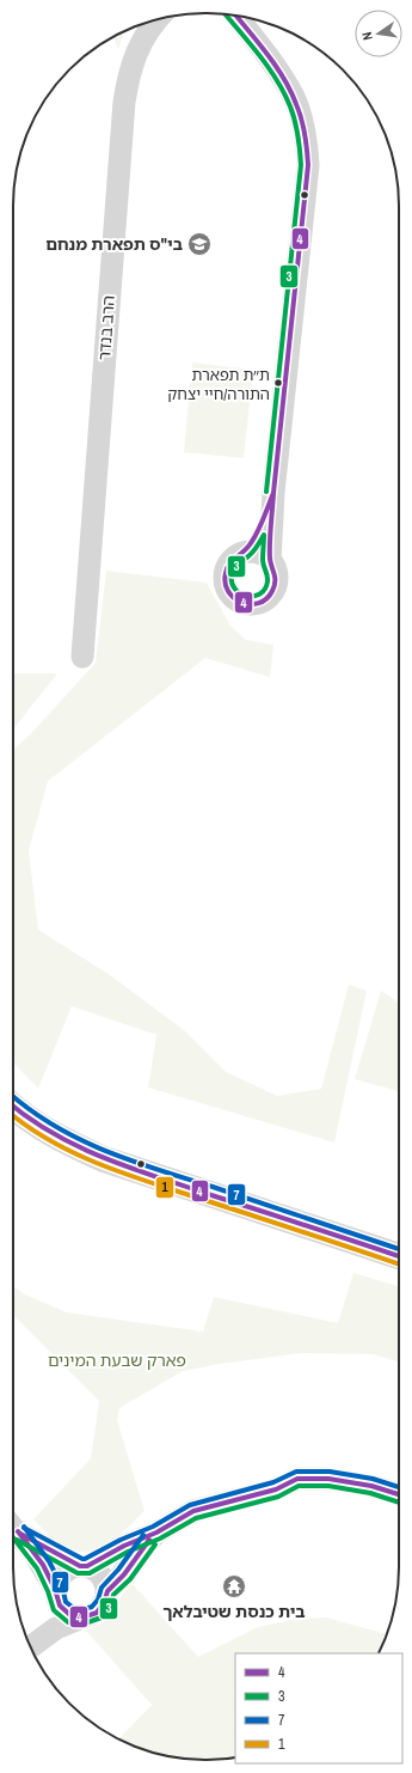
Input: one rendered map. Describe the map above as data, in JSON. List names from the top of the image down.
{
  "streets": {
    "street": ["הרב בנדר"]
  },
  "parks": ["פארק שבעת המינים"],
  "places": {
    "school or university": ["בי\"ס תפארת מנחם"],
    "other": ["ת״ת תפארת התורה/חיי יצחק"],
    "temple": ["בית כנסת שטיבלאך"]
  },
  "lines": [
    "transit line 3",
    "transit line 4",
    "transit line 7",
    "transit line 1"
  ],
  "legend": [
    "4",
    "3",
    "7",
    "1"
  ],
  "north": "left"
}
